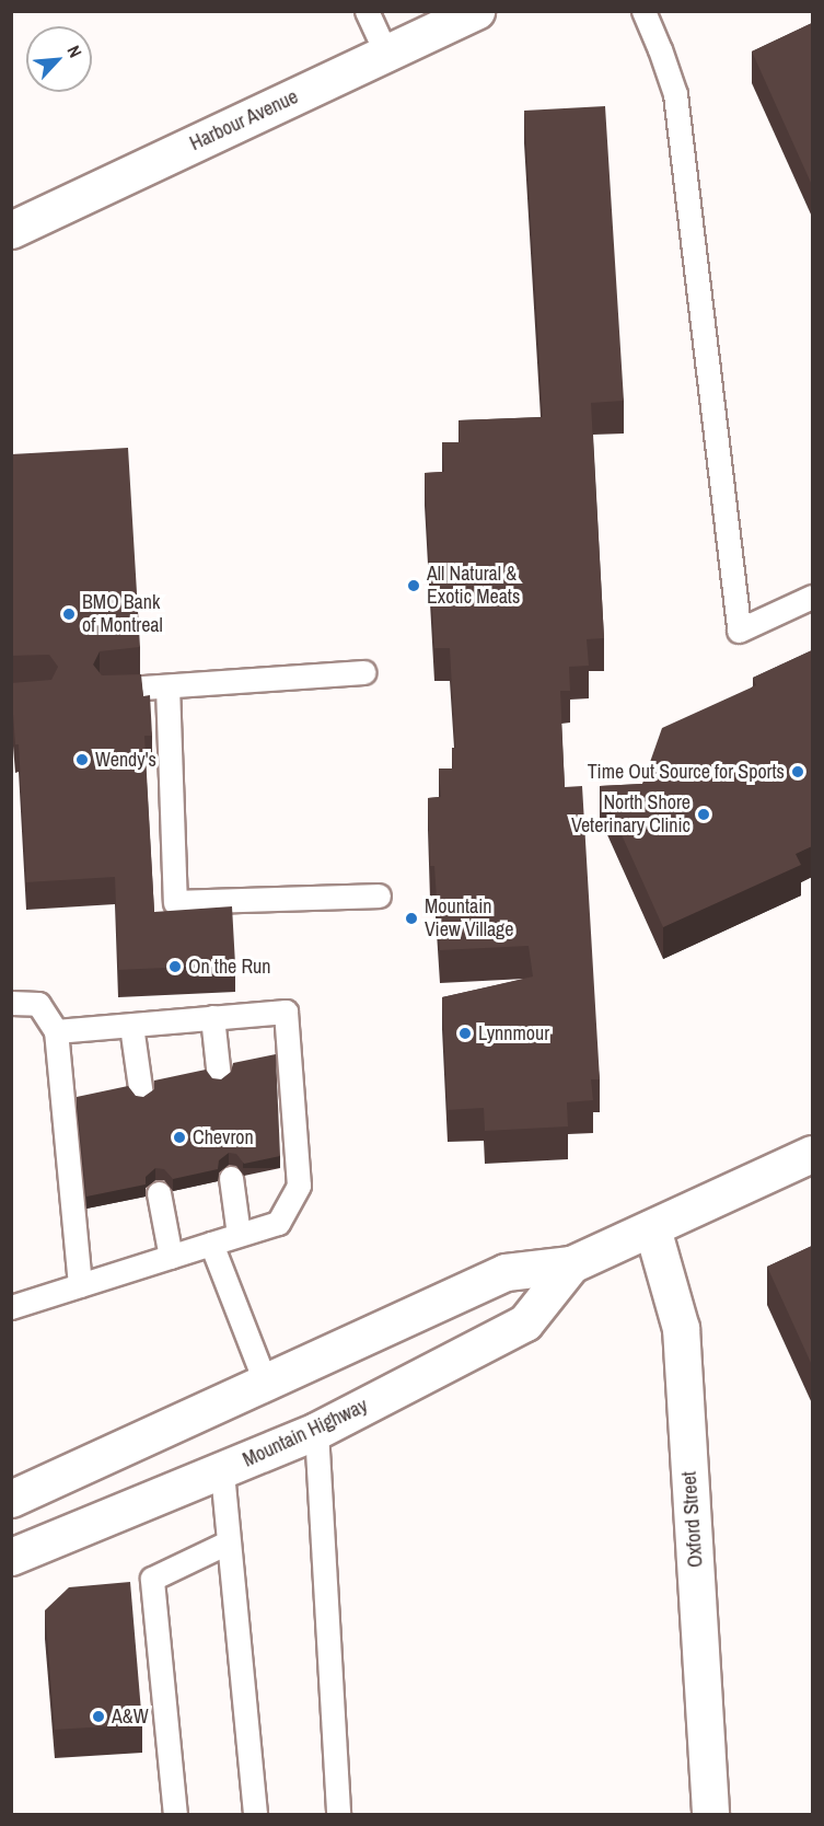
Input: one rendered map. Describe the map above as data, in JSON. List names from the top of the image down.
{
  "streets": {
    "street": ["Harbour Avenue", "Mountain Highway", "Oxford Street"]
  },
  "crossings": [
    ["Mountain Highway", "Oxford Street"]
  ],
  "places": [
    "All Natural & Exotic Meats",
    "BMO Bank of Montreal",
    "Wendy's",
    "Time Out Source for Sports",
    "North Shore Veterinary Clinic",
    "Mountain View Village",
    "On the Run",
    "Lynnmour",
    "Chevron",
    "A&W"
  ],
  "north": "top right"
}
